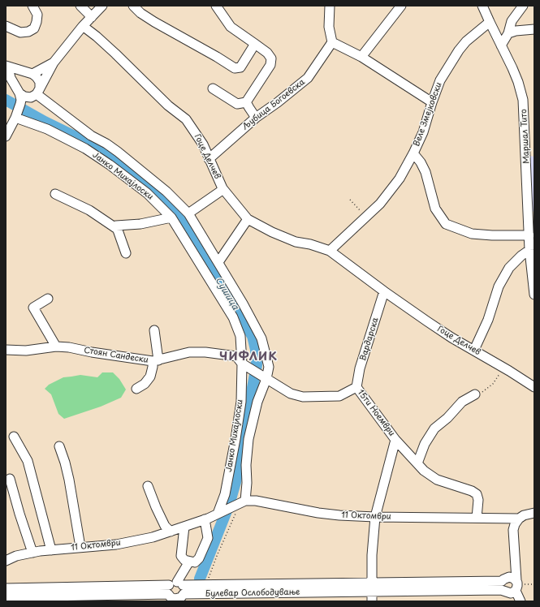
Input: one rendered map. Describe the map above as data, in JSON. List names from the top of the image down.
{
  "streets": {
    "street": [
      "Љубица Богоевска",
      "Веле Змејковски",
      "Маршал Тито",
      "Гоце Делчев",
      "Јанко Михајлоски",
      "Вардарска",
      "Стоян Сандески",
      "15ти Ноември",
      "11 Октомври",
      "Булевар Ослободување"
    ]
  },
  "crossings": [
    ["Љубица Богоевска", "Гоце Делчев"],
    ["Веле Змејковски", "Маршал Тито"],
    ["Веле Змејковски", "Гоце Делчев"],
    ["Гоце Делчев", "Вардарска"],
    ["Јанко Михајлоски", "Стоян Сандески"],
    ["Јанко Михајлоски", "11 Октомври"],
    ["Вардарска", "15ти Ноември"],
    ["15ти Ноември", "11 Октомври"]
  ],
  "districts": ["ЧИФЛИК"],
  "water": ["Сушица"]
}
